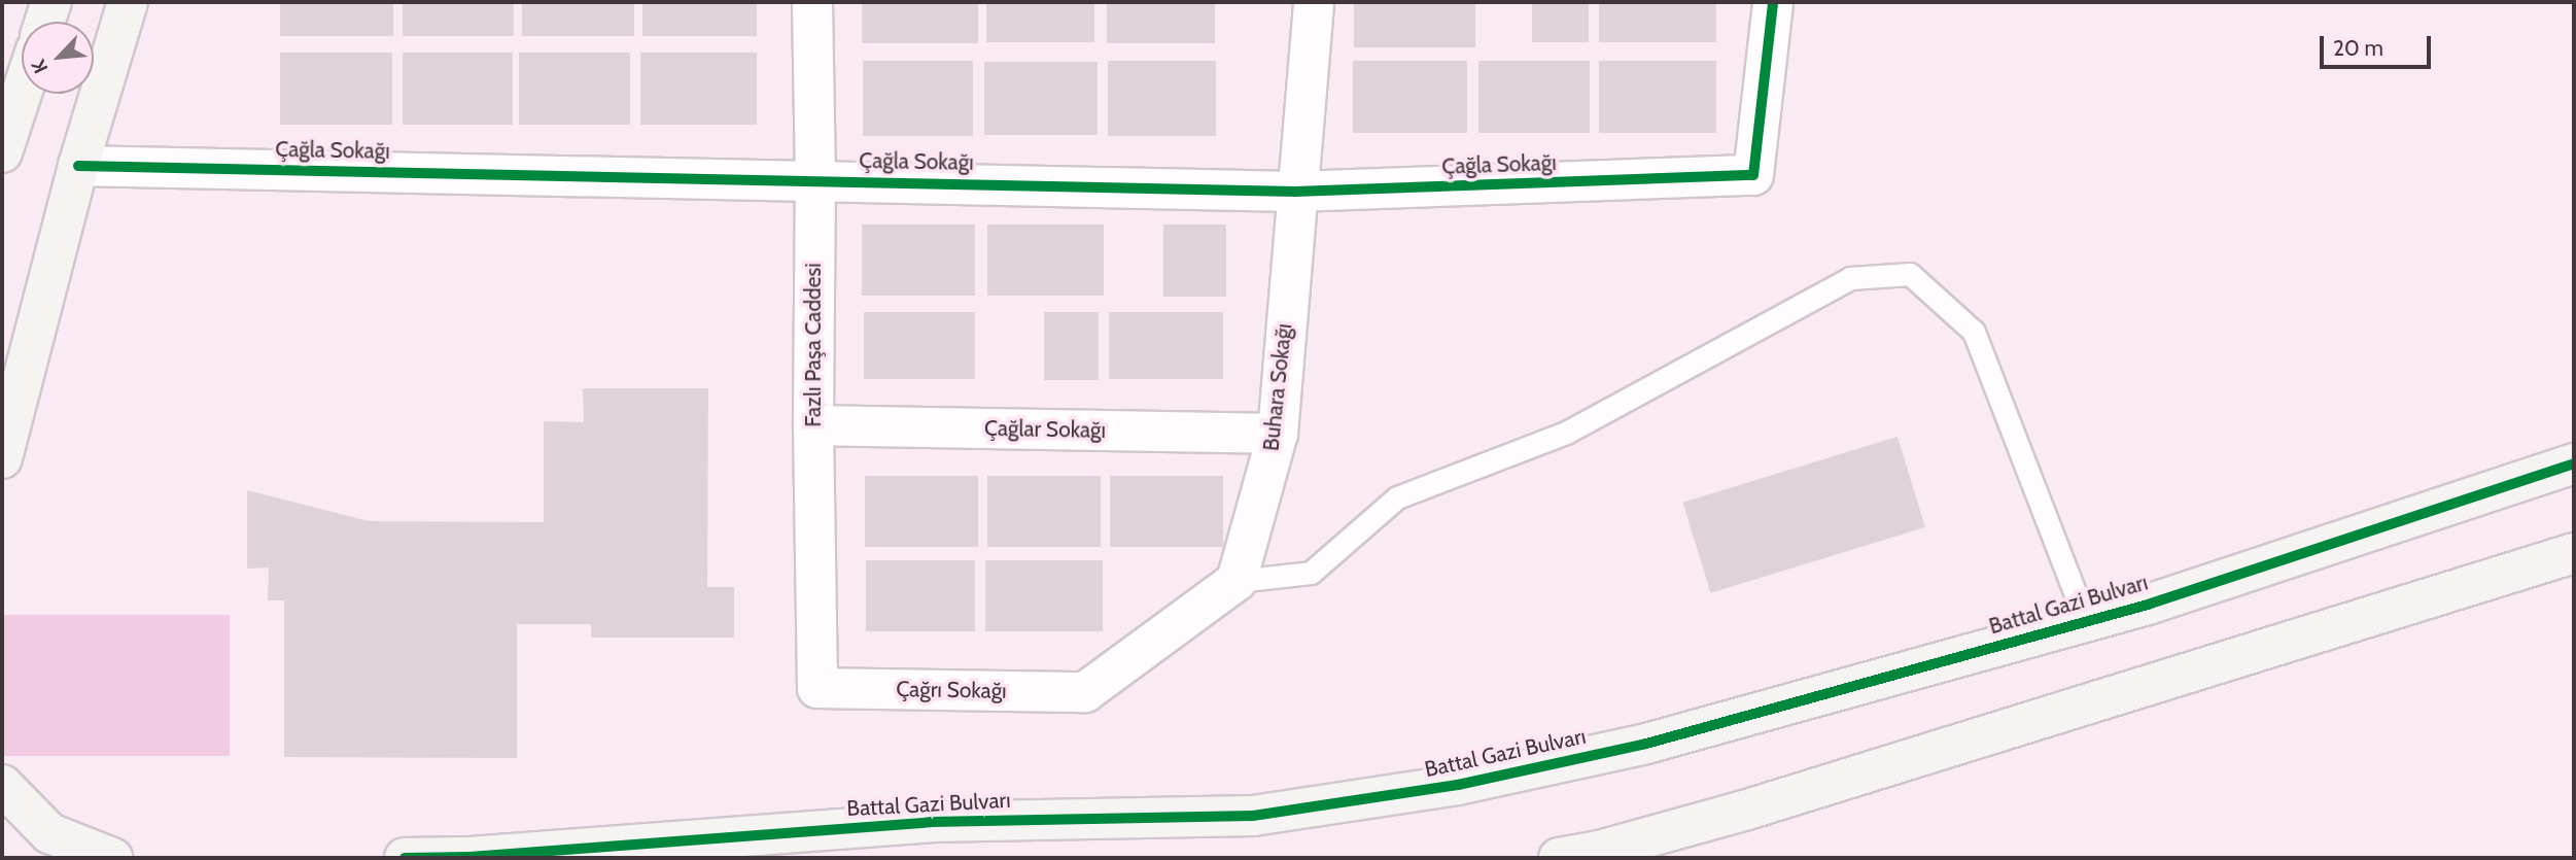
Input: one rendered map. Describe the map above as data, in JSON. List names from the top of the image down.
{
  "streets": {
    "street": [
      "Çağla Sokağı",
      "Fazlı Paşa Caddesi",
      "Buhara Sokağı",
      "Çağlar Sokağı",
      "Battal Gazi Bulvarı",
      "Çağrı Sokağı"
    ]
  },
  "crossings": [
    ["Çağla Sokağı", "Fazlı Paşa Caddesi"],
    ["Çağla Sokağı", "Buhara Sokağı"],
    ["Fazlı Paşa Caddesi", "Çağlar Sokağı"],
    ["Fazlı Paşa Caddesi", "Çağrı Sokağı"],
    ["Buhara Sokağı", "Çağlar Sokağı"],
    ["Buhara Sokağı", "Çağrı Sokağı"]
  ],
  "scale_bar": "20 m",
  "north": "bottom left"
}
